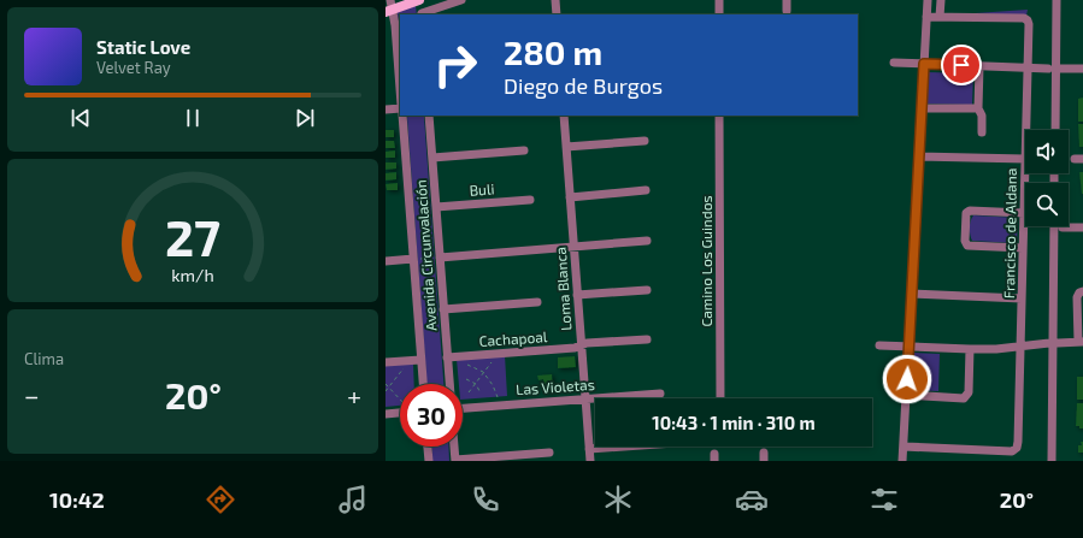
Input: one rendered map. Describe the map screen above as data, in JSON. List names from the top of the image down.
{
  "streets": {
    "street": [
      "Buli",
      "Francisco de Aldana",
      "Avenida Circunvalación",
      "Camino Los Guindos",
      "Loma Blanca",
      "Cachapoal",
      "Las Violetas"
    ]
  },
  "crossings": [
    ["Buli", "Avenida Circunvalación"],
    ["Avenida Circunvalación", "Cachapoal"],
    ["Loma Blanca", "Cachapoal"],
    ["Loma Blanca", "Las Violetas"]
  ],
  "page": {
    "turn": ["280 m", "Diego de Burgos"],
    "song": ["Static Love", "Velvet Ray"],
    "tile": "Clima",
    "heat": ["−", "20°", "+"],
    "limit": "30",
    "trip": "10:43 · 1 min · 310 m",
    "tabs": ["10:42", "20°"],
    "gauge": ["27", "km/h"]
  }
}
